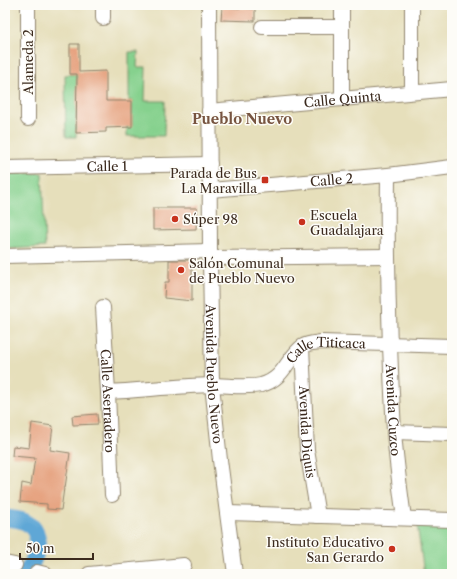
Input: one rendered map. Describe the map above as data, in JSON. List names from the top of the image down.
{
  "streets": {
    "street": [
      "Alameda 2",
      "Calle Quinta",
      "Calle 1",
      "Calle 2",
      "Calle Titicaca",
      "Avenida Pueblo Nuevo",
      "Calle Aserradero",
      "Avenida Cuzco",
      "Avenida Diquis"
    ]
  },
  "crossings": [
    ["Calle Quinta", "Avenida Pueblo Nuevo"],
    ["Calle 1", "Avenida Pueblo Nuevo"],
    ["Calle 2", "Avenida Pueblo Nuevo"],
    ["Calle 2", "Avenida Cuzco"],
    ["Calle Titicaca", "Avenida Pueblo Nuevo"],
    ["Calle Titicaca", "Calle Aserradero"],
    ["Calle Titicaca", "Avenida Cuzco"],
    ["Calle Titicaca", "Avenida Diquis"]
  ],
  "districts": ["Pueblo Nuevo"],
  "places": {
    "transit": ["Parada de Bus La Maravilla"],
    "other": [
      "Súper 98",
      "Escuela Guadalajara",
      "Salón Comunal de Pueblo Nuevo",
      "Instituto Educativo San Gerardo"
    ]
  },
  "scale_bar": "50 m"
}
